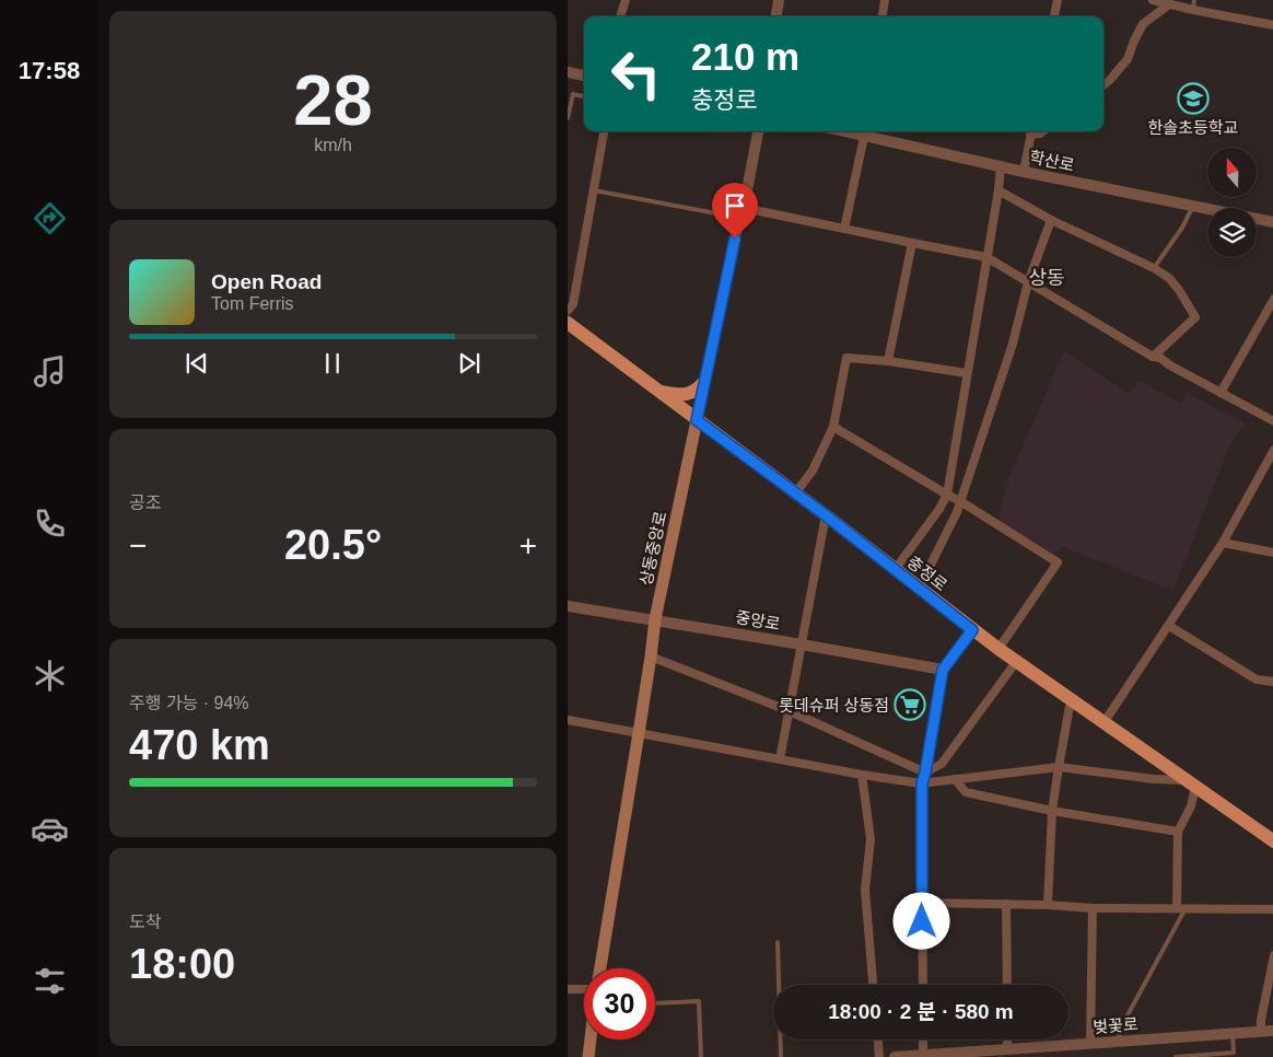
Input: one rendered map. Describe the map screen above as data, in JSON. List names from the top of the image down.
{
  "streets": {
    "main road": ["상동중앙로", "충정로"],
    "street": ["학산로", "중앙로", "벚꽃로"]
  },
  "crossings": [
    ["상동중앙로", "충정로"],
    ["상동중앙로", "중앙로"]
  ],
  "districts": ["상동"],
  "places": {
    "school or university": ["한솔초등학교"],
    "supermarket": ["롯데슈퍼 상동점"]
  },
  "north": "top",
  "page": {
    "tabs": "17:58",
    "tile": [
      ["28", "km/h"],
      "공조",
      ["주행 가능 · 94%", "470 km"],
      ["도착", "18:00"]
    ],
    "turn": ["210 m", "충정로"],
    "song": ["Open Road", "Tom Ferris"],
    "heat": ["−", "20.5°", "+"],
    "limit": "30",
    "trip": "18:00 · 2 분 · 580 m"
  }
}
